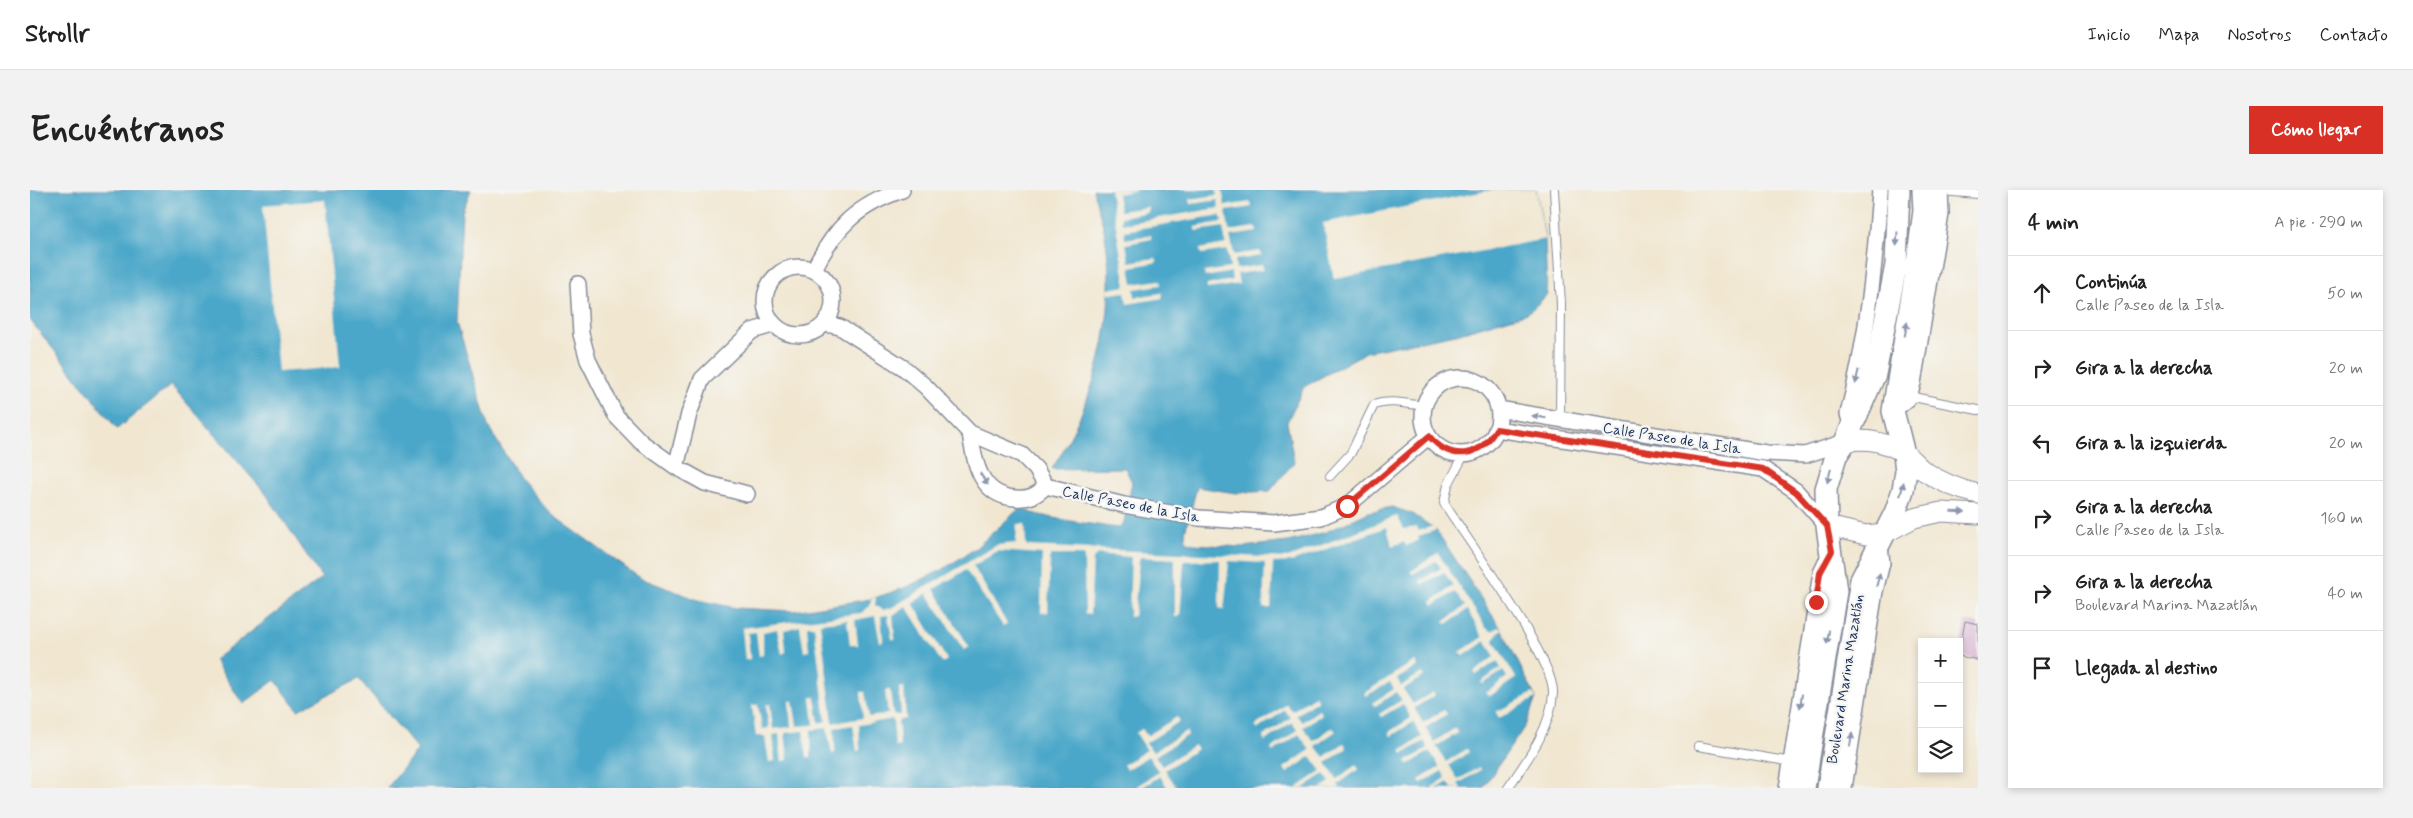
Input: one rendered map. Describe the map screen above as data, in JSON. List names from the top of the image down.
{
  "streets": {
    "main road": ["Boulevard Marina Mazatlán"],
    "street": ["Calle Paseo de la Isla"]
  },
  "crossings": [
    ["Calle Paseo de la Isla", "Boulevard Marina Mazatlán"]
  ],
  "page": {
    "header": "Strollr",
    "nav": [
      "Inicio",
      "Mapa",
      "Nosotros",
      "Contacto"
    ],
    "buttons": "Cómo llegar",
    "title": "Encuéntranos",
    "heading": ["4 min", "A pie · 290 m"],
    "list": [
      ["Continúa", "Calle Paseo de la Isla", "50 m"],
      ["Gira a la derecha", "20 m"],
      ["Gira a la izquierda", "20 m"],
      ["Gira a la derecha", "Calle Paseo de la Isla", "160 m"],
      ["Gira a la derecha", "Boulevard Marina Mazatlán", "40 m"],
      "Llegada al destino"
    ],
    "map_buttons": ["+", "−"]
  }
}
